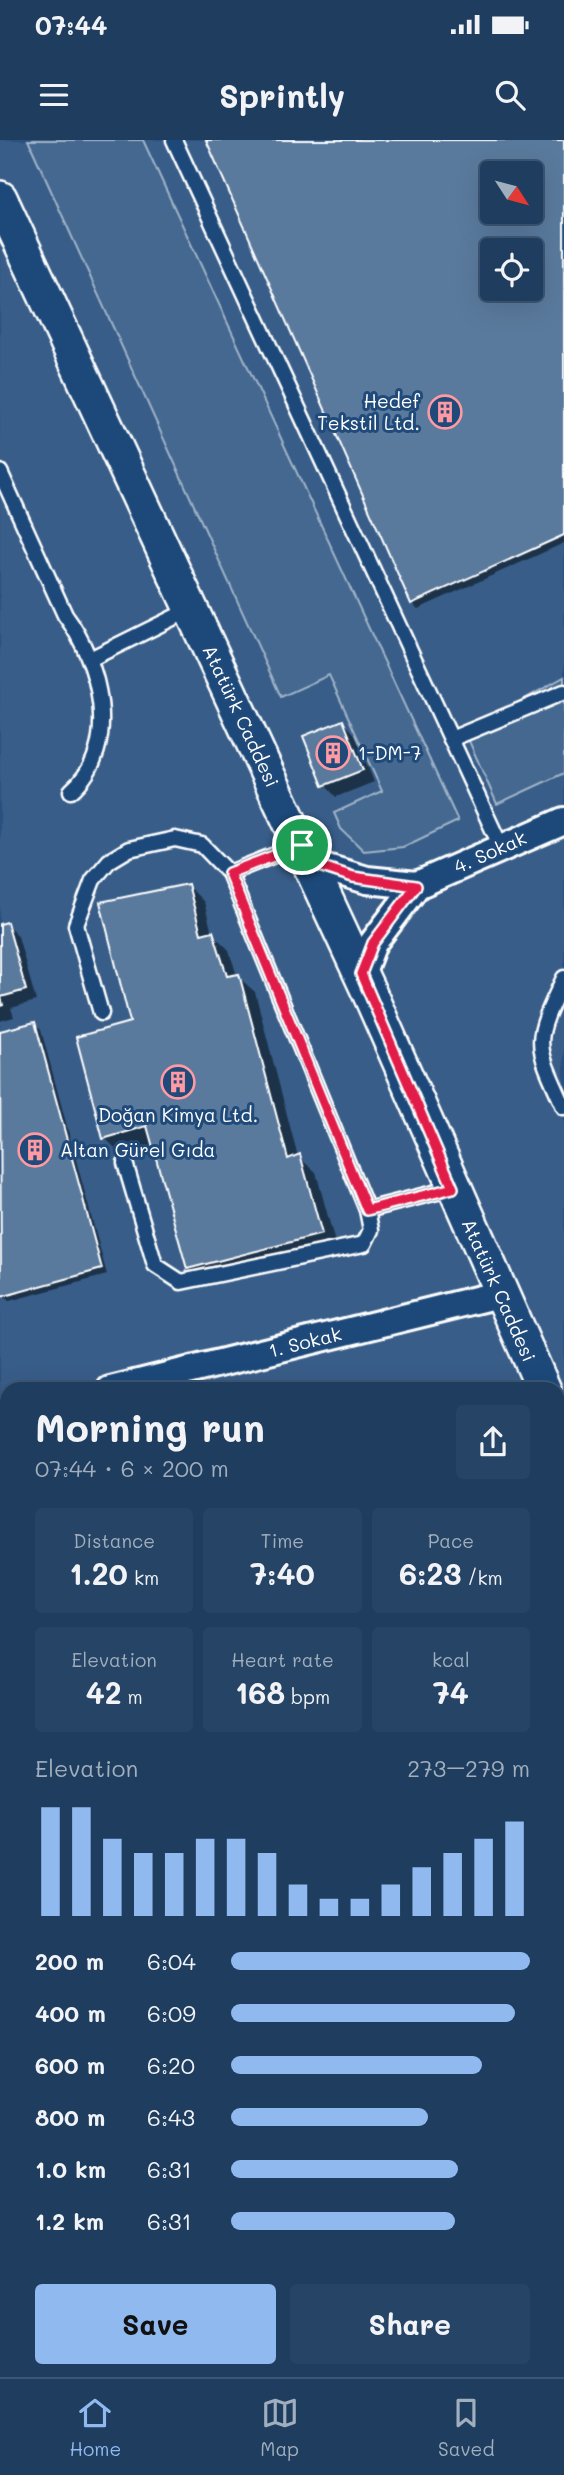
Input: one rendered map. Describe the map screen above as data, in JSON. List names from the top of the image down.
{
  "streets": {
    "street": ["Atatürk Caddesi", "4. Sokak", "1. Sokak"]
  },
  "crossings": [
    ["Atatürk Caddesi", "1. Sokak"]
  ],
  "places": {
    "building": [
      "Hedef Tekstil Ltd.",
      "1-DM-7",
      "Doğan Kimya Ltd.",
      "Altan Gürel Gıda"
    ]
  },
  "north": "bottom right",
  "page": {
    "status": "07:44",
    "header": "Sprintly",
    "heading": ["Morning run", "07:44 · 6 × 200 m"],
    "stats": [
      ["Distance", "1.20 km"],
      ["Time", "7:40"],
      ["Pace", "6:23 /km"],
      ["Elevation", "42 m"],
      ["Heart rate", "168 bpm"],
      ["kcal", "74"]
    ],
    "chart": ["Elevation", "273–279 m"],
    "list": [
      {
        "name": "200 m",
        "note": "6:04"
      },
      {
        "name": "400 m",
        "note": "6:09"
      },
      {
        "name": "600 m",
        "note": "6:20"
      },
      {
        "name": "800 m",
        "note": "6:43"
      },
      {
        "name": "1.0 km",
        "note": "6:31"
      },
      {
        "name": "1.2 km",
        "note": "6:31"
      }
    ],
    "buttons": ["Save", "Share"],
    "tabs": ["Home", "Map", "Saved"]
  }
}
